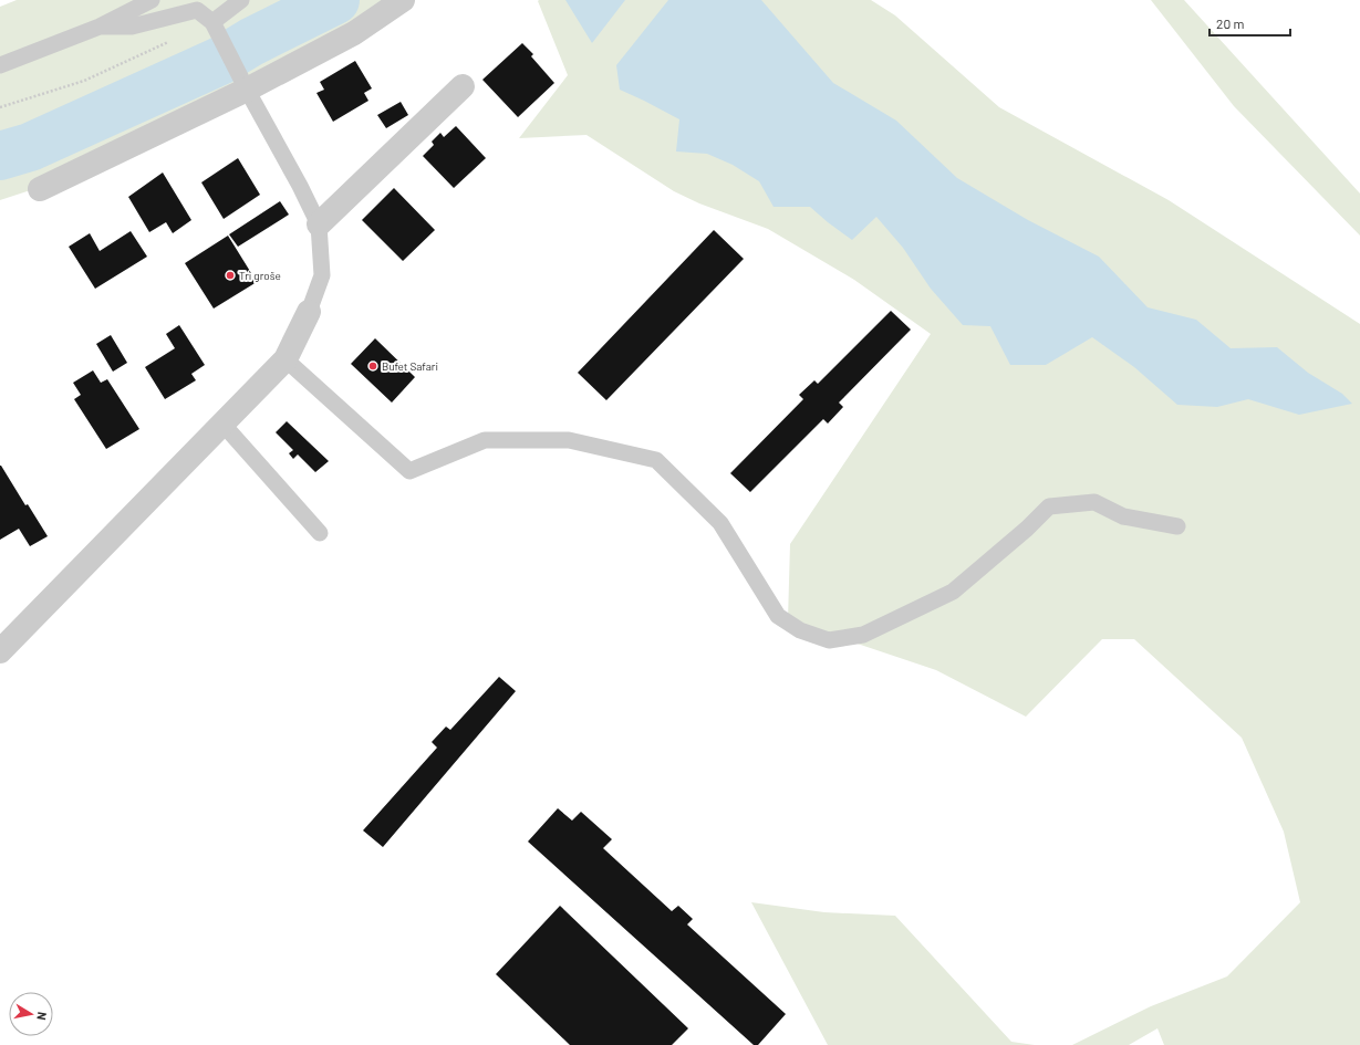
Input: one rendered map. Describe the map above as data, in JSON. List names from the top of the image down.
{
  "places": ["Tri groše", "Bufet Safari"],
  "scale_bar": "20 m",
  "north": "right"
}
